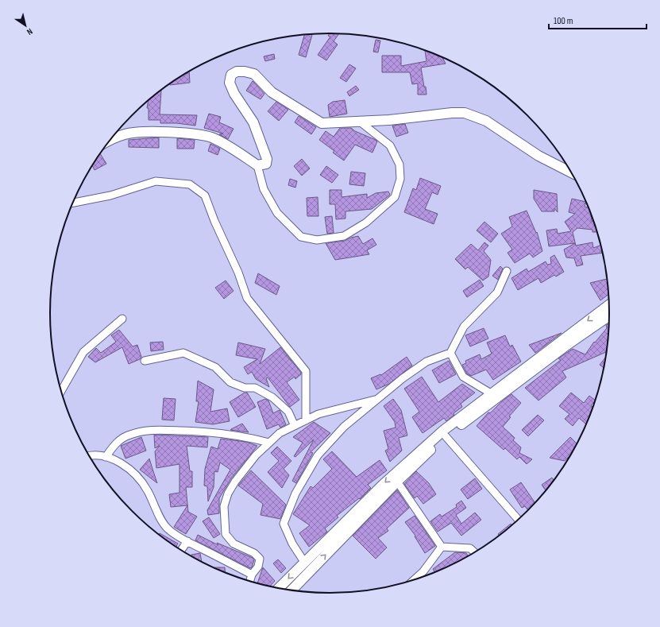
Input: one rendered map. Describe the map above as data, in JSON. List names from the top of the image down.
{
  "scale_bar": "100 m",
  "north": "bottom right"
}
